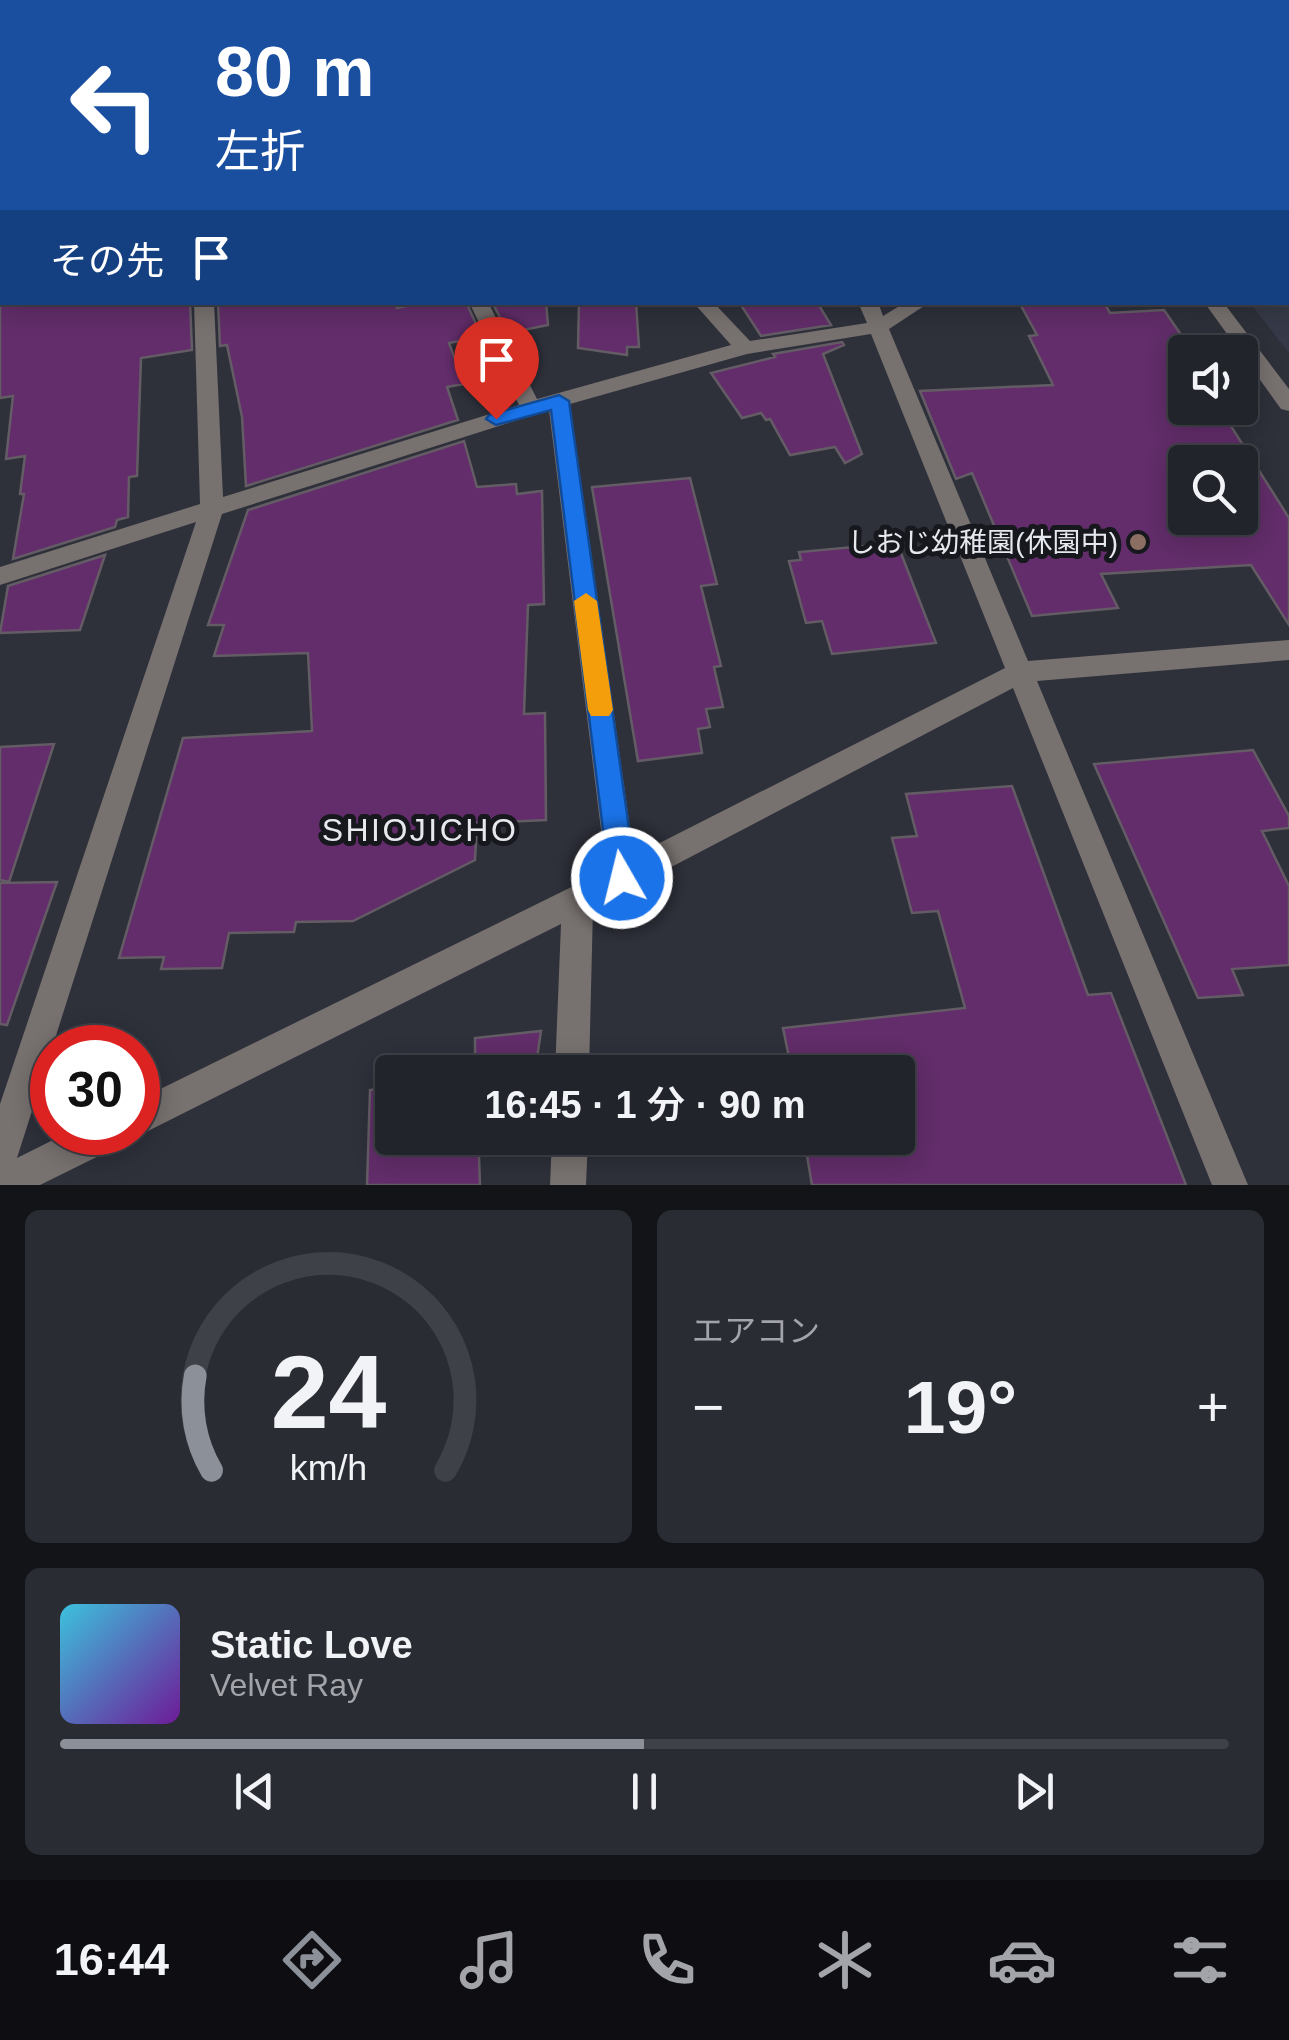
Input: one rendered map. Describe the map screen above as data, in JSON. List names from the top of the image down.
{
  "districts": ["SHIOJICHO"],
  "places": ["しおじ幼稚園(休園中)"],
  "page": {
    "turn": ["80 m", "左折"],
    "then": "その先",
    "limit": "30",
    "trip": "16:45 · 1 分 · 90 m",
    "tile": "エアコン",
    "heat": ["−", "19°", "+"],
    "song": ["Static Love", "Velvet Ray"],
    "tabs": "16:44",
    "gauge": ["24", "km/h"]
  }
}
